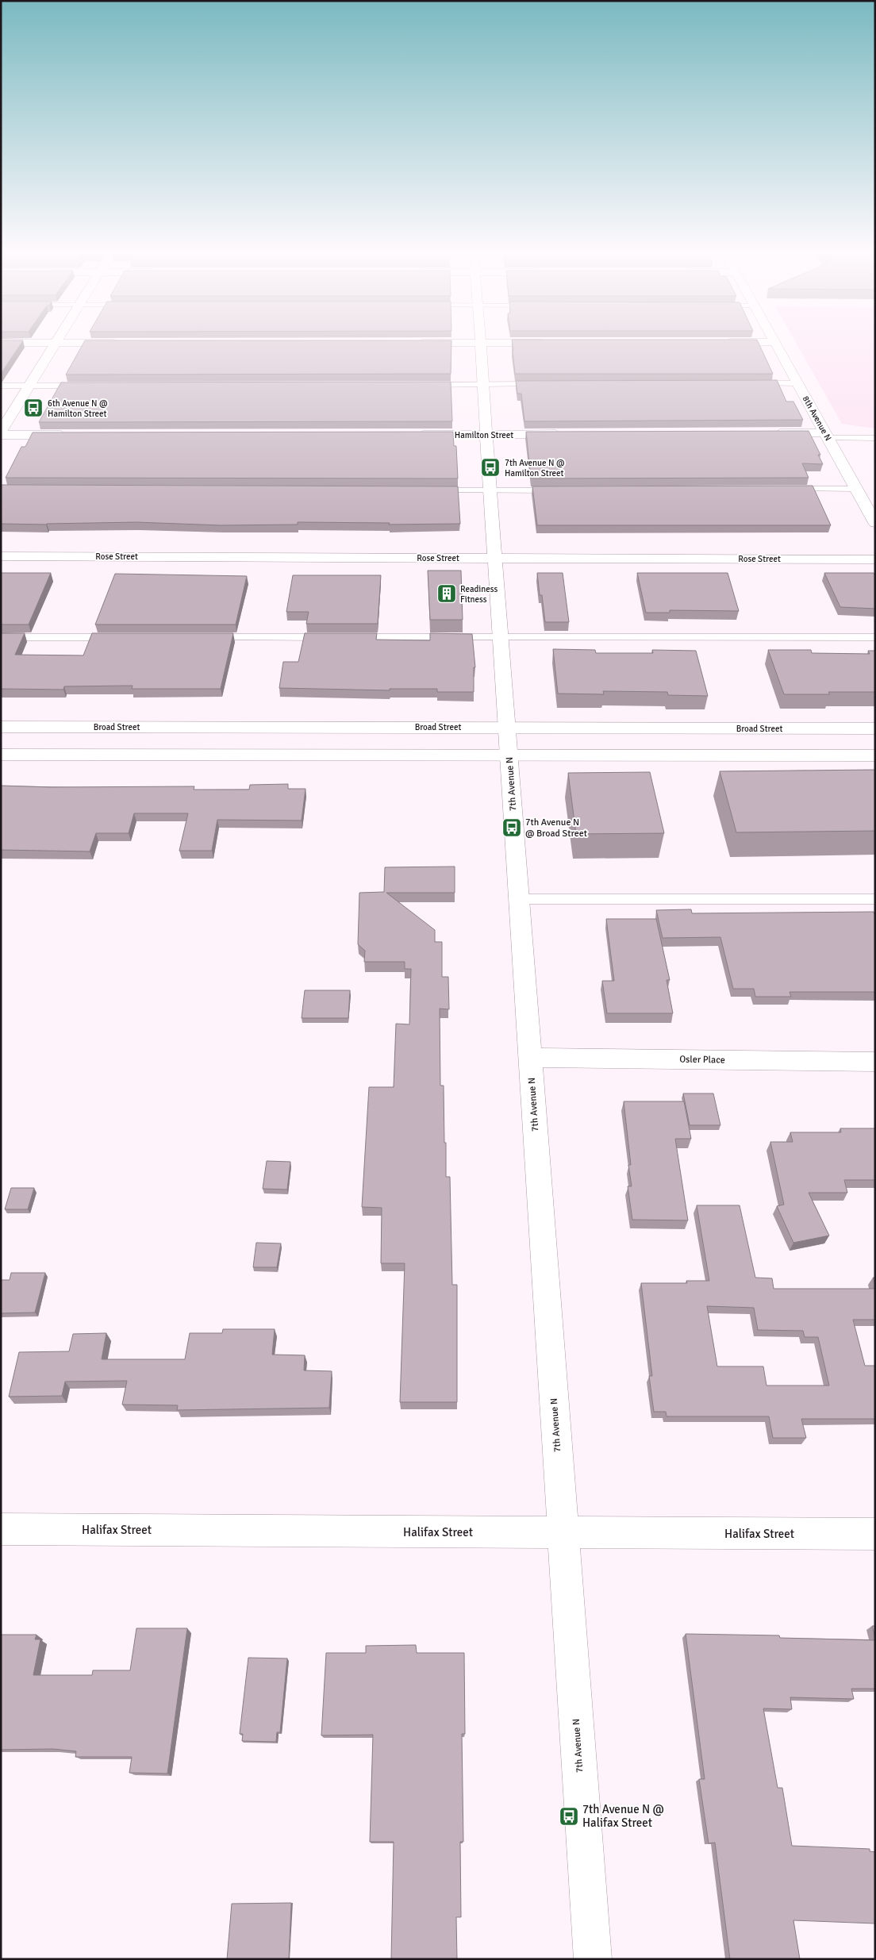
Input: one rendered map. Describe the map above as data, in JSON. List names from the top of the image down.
{
  "streets": {
    "street": [
      "8th Avenue N",
      "Hamilton Street",
      "Rose Street",
      "Broad Street",
      "7th Avenue N",
      "Osler Place",
      "Halifax Street"
    ]
  },
  "crossings": [
    ["Hamilton Street", "7th Avenue N"],
    ["Rose Street", "7th Avenue N"],
    ["Broad Street", "7th Avenue N"],
    ["7th Avenue N", "Osler Place"],
    ["7th Avenue N", "Halifax Street"]
  ],
  "places": {
    "bus stop": [
      "6th Avenue N @ Hamilton Street",
      "7th Avenue N @ Hamilton Street",
      "7th Avenue N @ Broad Street",
      "7th Avenue N @ Halifax Street"
    ],
    "building": ["Readiness Fitness"]
  }
}
